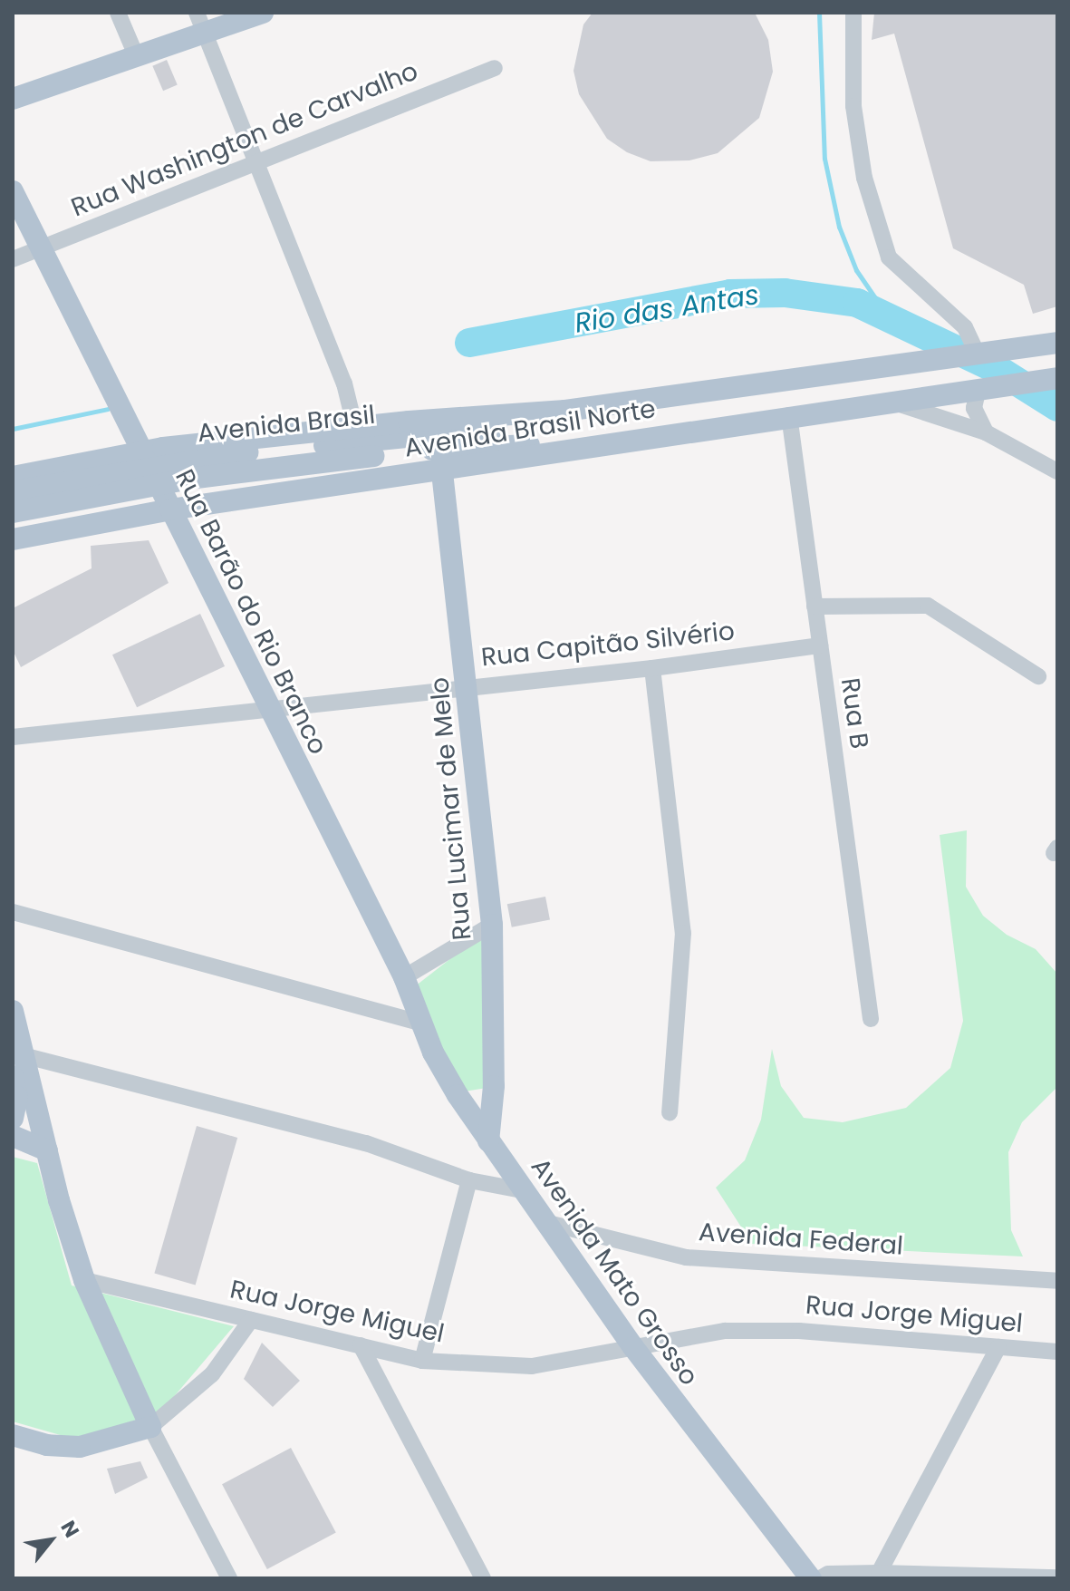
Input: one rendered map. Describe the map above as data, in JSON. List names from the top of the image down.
{
  "streets": {
    "main road": [
      "Avenida Brasil",
      "Avenida Brasil Norte",
      "Rua Barão do Rio Branco",
      "Rua Lucimar de Melo",
      "Avenida Mato Grosso"
    ],
    "street": [
      "Rua Washington de Carvalho",
      "Rua Capitão Silvério",
      "Rua B",
      "Avenida Federal",
      "Rua Jorge Miguel"
    ]
  },
  "crossings": [
    ["Rua Washington de Carvalho", "Rua Barão do Rio Branco"],
    ["Avenida Brasil", "Avenida Brasil Norte"],
    ["Avenida Brasil Norte", "Rua Barão do Rio Branco"],
    ["Avenida Brasil Norte", "Rua B"],
    ["Avenida Brasil Norte", "Rua Lucimar de Melo"],
    ["Rua Barão do Rio Branco", "Rua Capitão Silvério"],
    ["Rua Barão do Rio Branco", "Avenida Mato Grosso"],
    ["Rua Capitão Silvério", "Rua B"],
    ["Rua Capitão Silvério", "Rua Lucimar de Melo"],
    ["Rua Lucimar de Melo", "Avenida Mato Grosso"],
    ["Avenida Federal", "Avenida Mato Grosso"],
    ["Avenida Mato Grosso", "Rua Jorge Miguel"]
  ],
  "water": ["Rio das Antas"],
  "north": "top right"
}
